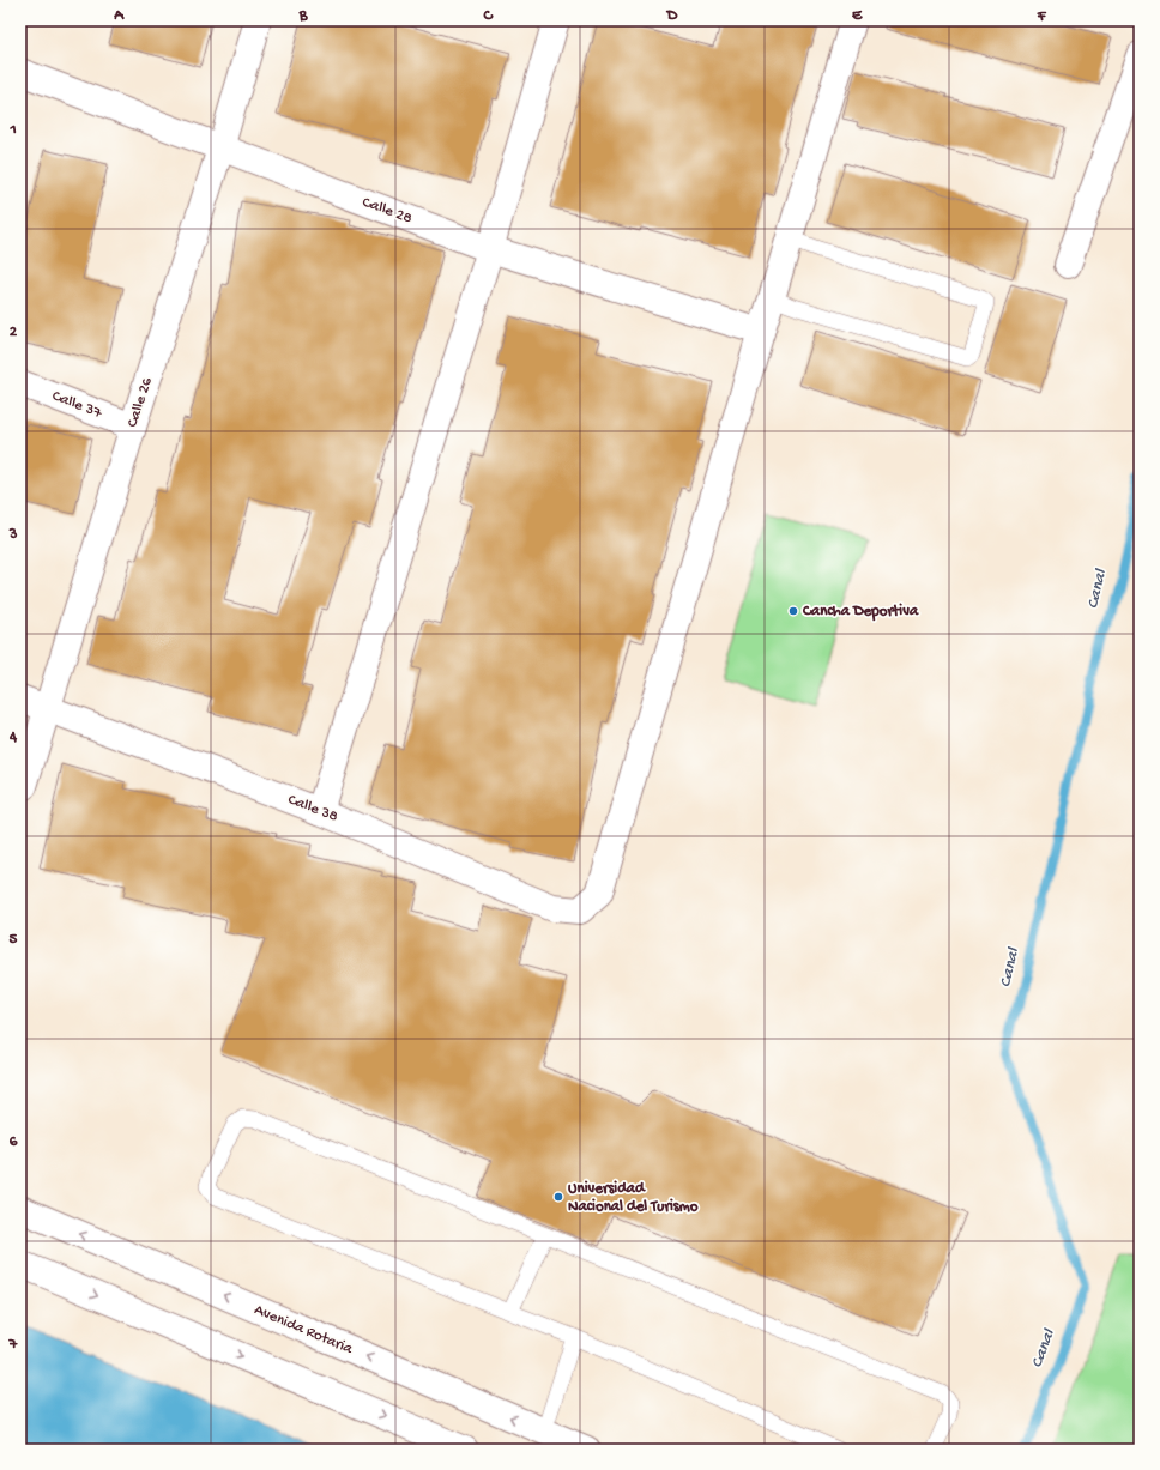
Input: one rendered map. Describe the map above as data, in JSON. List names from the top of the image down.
{
  "streets": {
    "street": [
      "Calle 28",
      "Calle 26",
      "Calle 37",
      "Calle 38",
      "Avenida Rotaria"
    ]
  },
  "crossings": [
    ["Calle 28", "Calle 26"],
    ["Calle 28", "Calle 38"],
    ["Calle 26", "Calle 37"],
    ["Calle 26", "Calle 38"]
  ],
  "water": ["Canal"],
  "places": ["Cancha Deportiva", "Universidad Nacional del Turismo"],
  "grid": {
    "columns": [
      "A",
      "B",
      "C",
      "D",
      "E",
      "F"
    ],
    "rows": [
      "1",
      "2",
      "3",
      "4",
      "5",
      "6",
      "7"
    ]
  }
}
